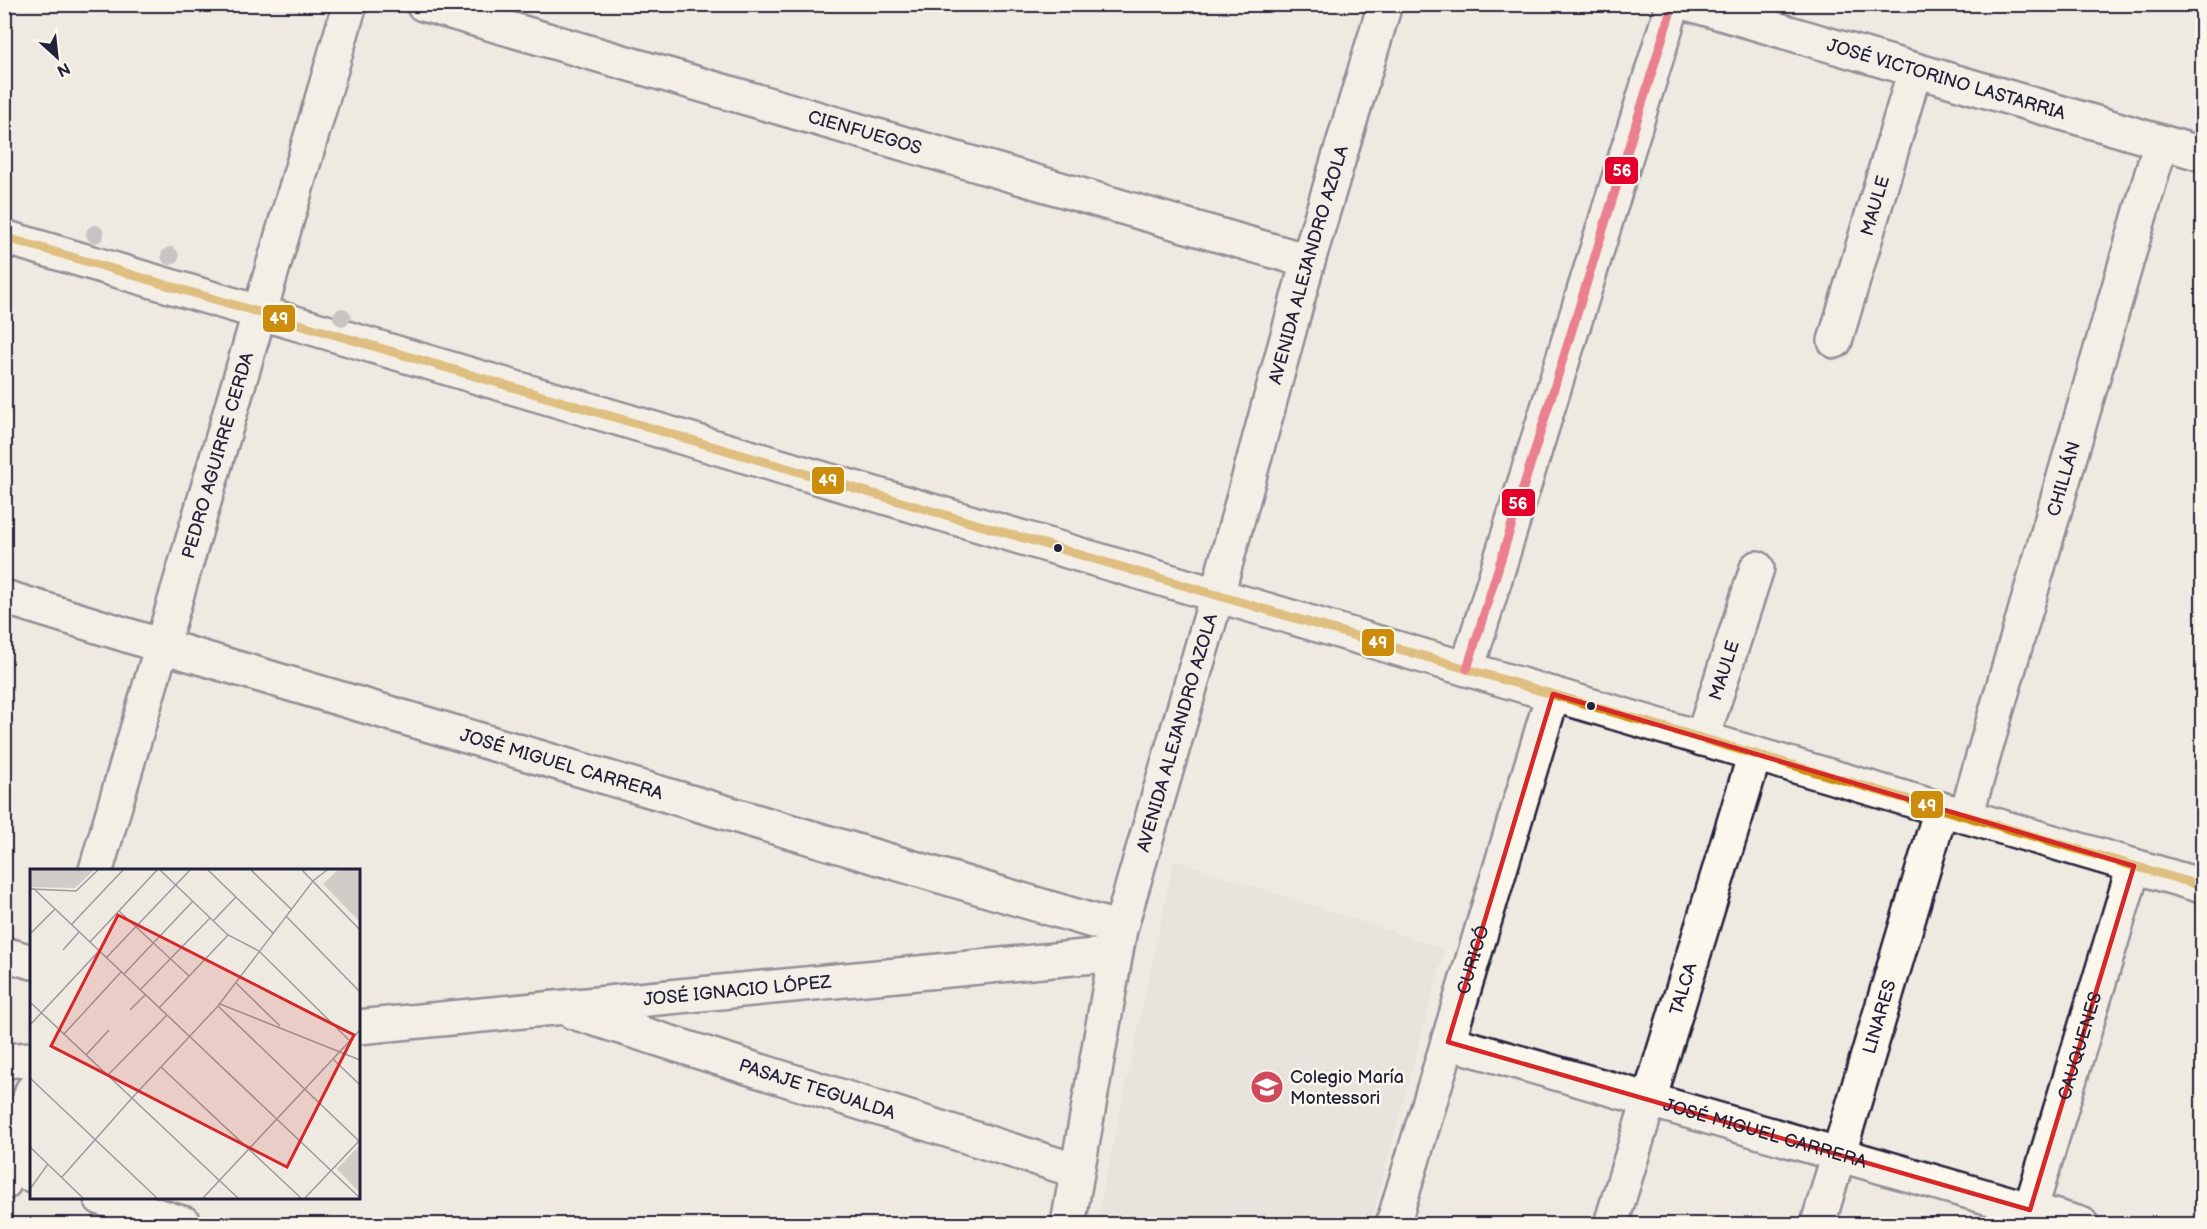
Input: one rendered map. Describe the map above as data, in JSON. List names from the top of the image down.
{
  "streets": {
    "street": [
      "JOSÉ VICTORINO LASTARRIA",
      "CIENFUEGOS",
      "MAULE",
      "AVENIDA ALEJANDRO AZOLA",
      "PEDRO AGUIRRE CERDA",
      "CHILLÁN",
      "JOSÉ MIGUEL CARRERA",
      "CURICÓ",
      "TALCA",
      "JOSÉ IGNACIO LÓPEZ",
      "LINARES",
      "CAUQUENES",
      "PASAJE TEGUALDA"
    ]
  },
  "crossings": [
    ["JOSÉ VICTORINO LASTARRIA", "MAULE"],
    ["JOSÉ VICTORINO LASTARRIA", "CHILLÁN"],
    ["CIENFUEGOS", "AVENIDA ALEJANDRO AZOLA"],
    ["AVENIDA ALEJANDRO AZOLA", "JOSÉ MIGUEL CARRERA"],
    ["AVENIDA ALEJANDRO AZOLA", "JOSÉ IGNACIO LÓPEZ"],
    ["AVENIDA ALEJANDRO AZOLA", "PASAJE TEGUALDA"],
    ["PEDRO AGUIRRE CERDA", "JOSÉ MIGUEL CARRERA"],
    ["CHILLÁN", "LINARES"],
    ["JOSÉ MIGUEL CARRERA", "CURICÓ"],
    ["JOSÉ MIGUEL CARRERA", "TALCA"],
    ["JOSÉ MIGUEL CARRERA", "JOSÉ IGNACIO LÓPEZ"],
    ["JOSÉ MIGUEL CARRERA", "LINARES"],
    ["JOSÉ MIGUEL CARRERA", "CAUQUENES"],
    ["JOSÉ IGNACIO LÓPEZ", "PASAJE TEGUALDA"]
  ],
  "places": {
    "school or university": ["Colegio María Montessori"]
  },
  "lines": ["transit line 56", "transit line 49"],
  "north": "bottom right"
}
